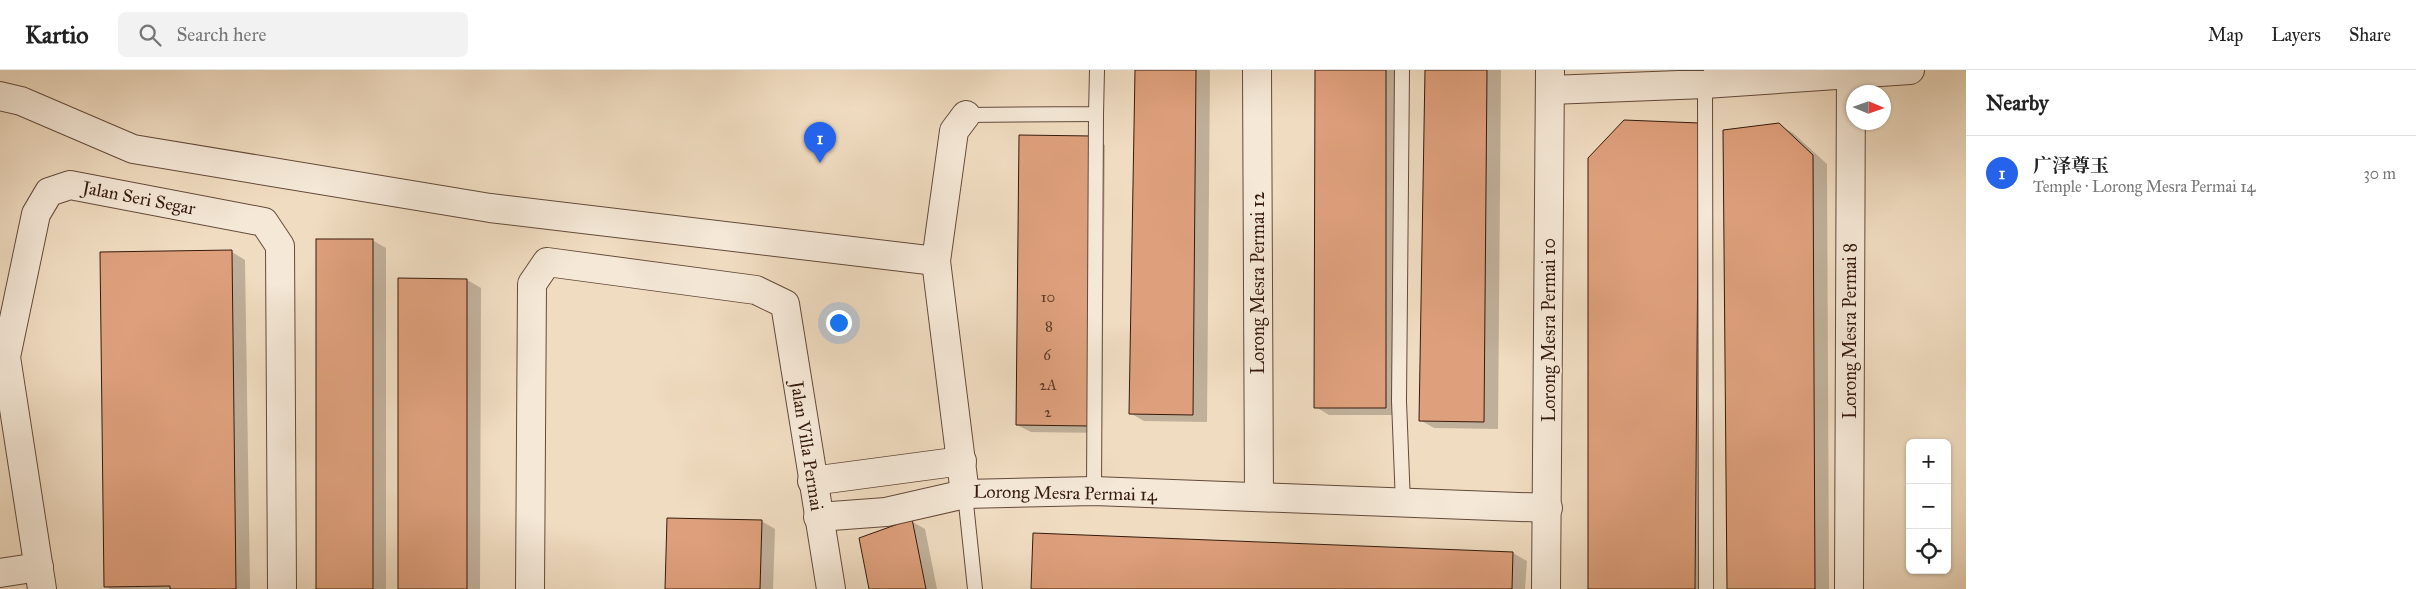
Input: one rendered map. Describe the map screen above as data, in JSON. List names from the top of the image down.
{
  "streets": {
    "street": [
      "Jalan Seri Segar",
      "Lorong Mesra Permai 12",
      "Lorong Mesra Permai 10",
      "Lorong Mesra Permai 8",
      "Jalan Villa Permai",
      "Lorong Mesra Permai 14"
    ]
  },
  "crossings": [
    ["Lorong Mesra Permai 12", "Lorong Mesra Permai 14"],
    ["Lorong Mesra Permai 10", "Lorong Mesra Permai 14"]
  ],
  "house_numbers": [
    "10",
    "8",
    "6",
    "2A",
    "2"
  ],
  "north": "right",
  "page": {
    "header": "Kartio",
    "search": "Search here",
    "nav": ["Map", "Layers", "Share"],
    "heading": "Nearby",
    "pins": "1",
    "list": [
      {
        "mark": "1",
        "name": "广泽尊玉",
        "note": "Temple · Lorong Mesra Permai 14",
        "value": "30 m"
      }
    ],
    "map_buttons": ["+", "−"]
  }
}
